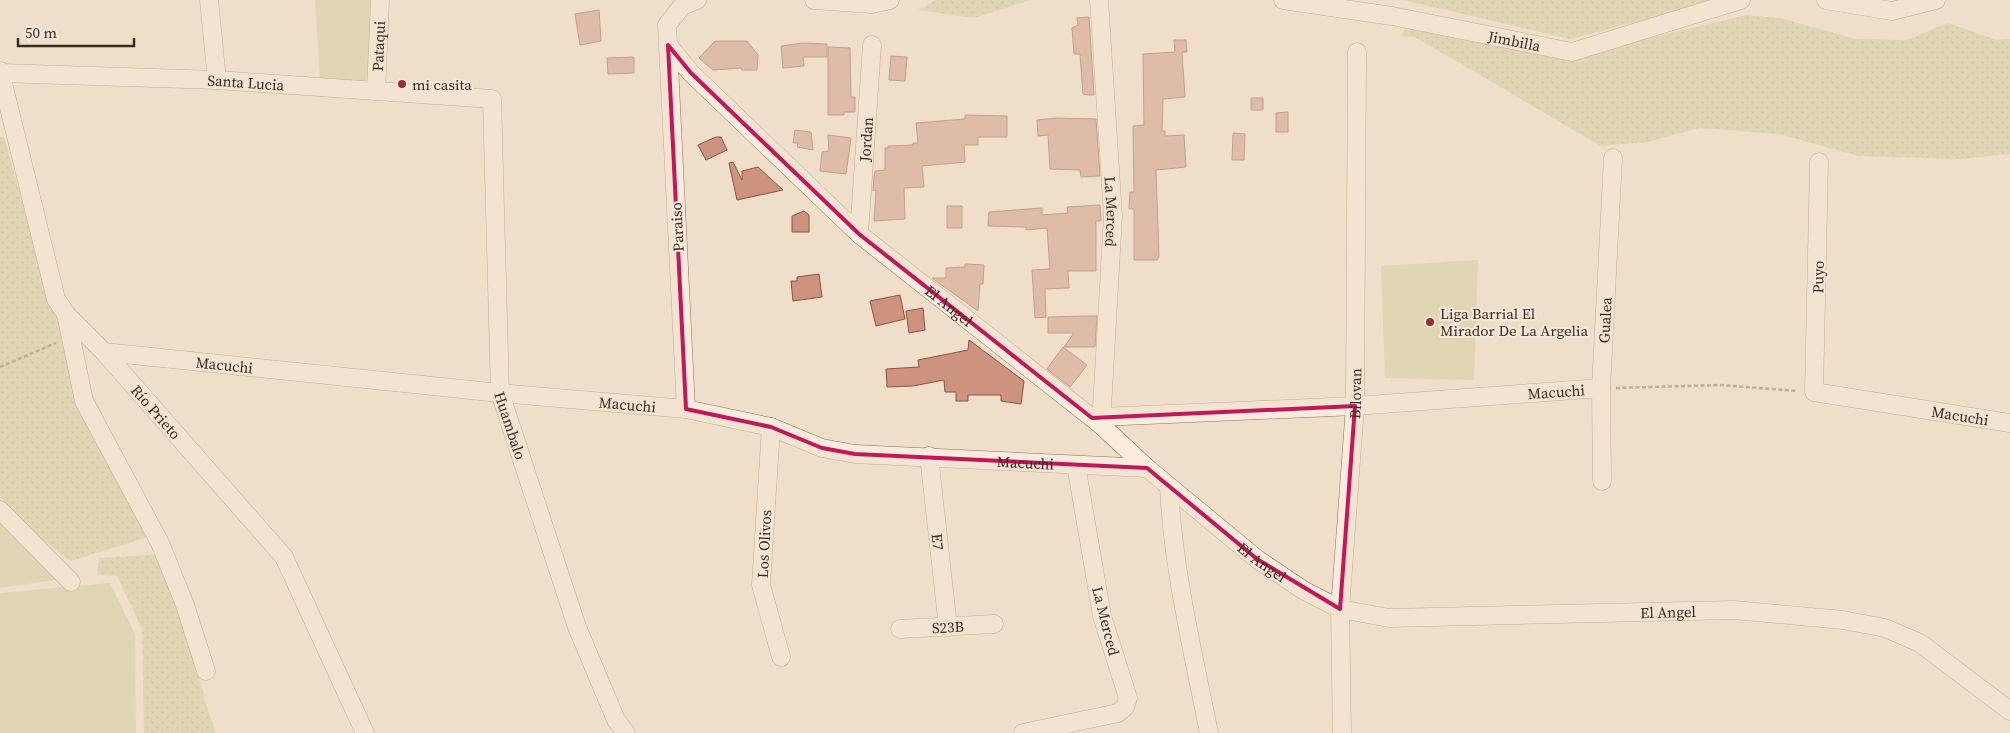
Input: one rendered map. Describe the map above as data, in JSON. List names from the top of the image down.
{
  "streets": {
    "street": [
      "Jimbilla",
      "Pataqui",
      "Santa Lucia",
      "Jordan",
      "La Merced",
      "Paraiso",
      "Puyo",
      "El Angel",
      "Gualea",
      "Macuchi",
      "Bilovan",
      "Río Prieto",
      "Huambalo",
      "E7",
      "Los Olivos",
      "S23B"
    ]
  },
  "crossings": [
    ["Pataqui", "Santa Lucia"],
    ["Santa Lucia", "Río Prieto"],
    ["Santa Lucia", "Huambalo"],
    ["Jordan", "El Angel"],
    ["La Merced", "El Angel"],
    ["La Merced", "Macuchi"],
    ["Paraiso", "El Angel"],
    ["Paraiso", "Macuchi"],
    ["Puyo", "Macuchi"],
    ["El Angel", "Macuchi"],
    ["El Angel", "Bilovan"],
    ["Gualea", "Macuchi"],
    ["Macuchi", "Bilovan"],
    ["Macuchi", "Río Prieto"],
    ["Macuchi", "Huambalo"],
    ["Macuchi", "E7"],
    ["Macuchi", "Los Olivos"],
    ["E7", "S23B"]
  ],
  "places": ["mi casita", "Liga Barrial El Mirador De La Argelia"],
  "scale_bar": "50 m"
}
